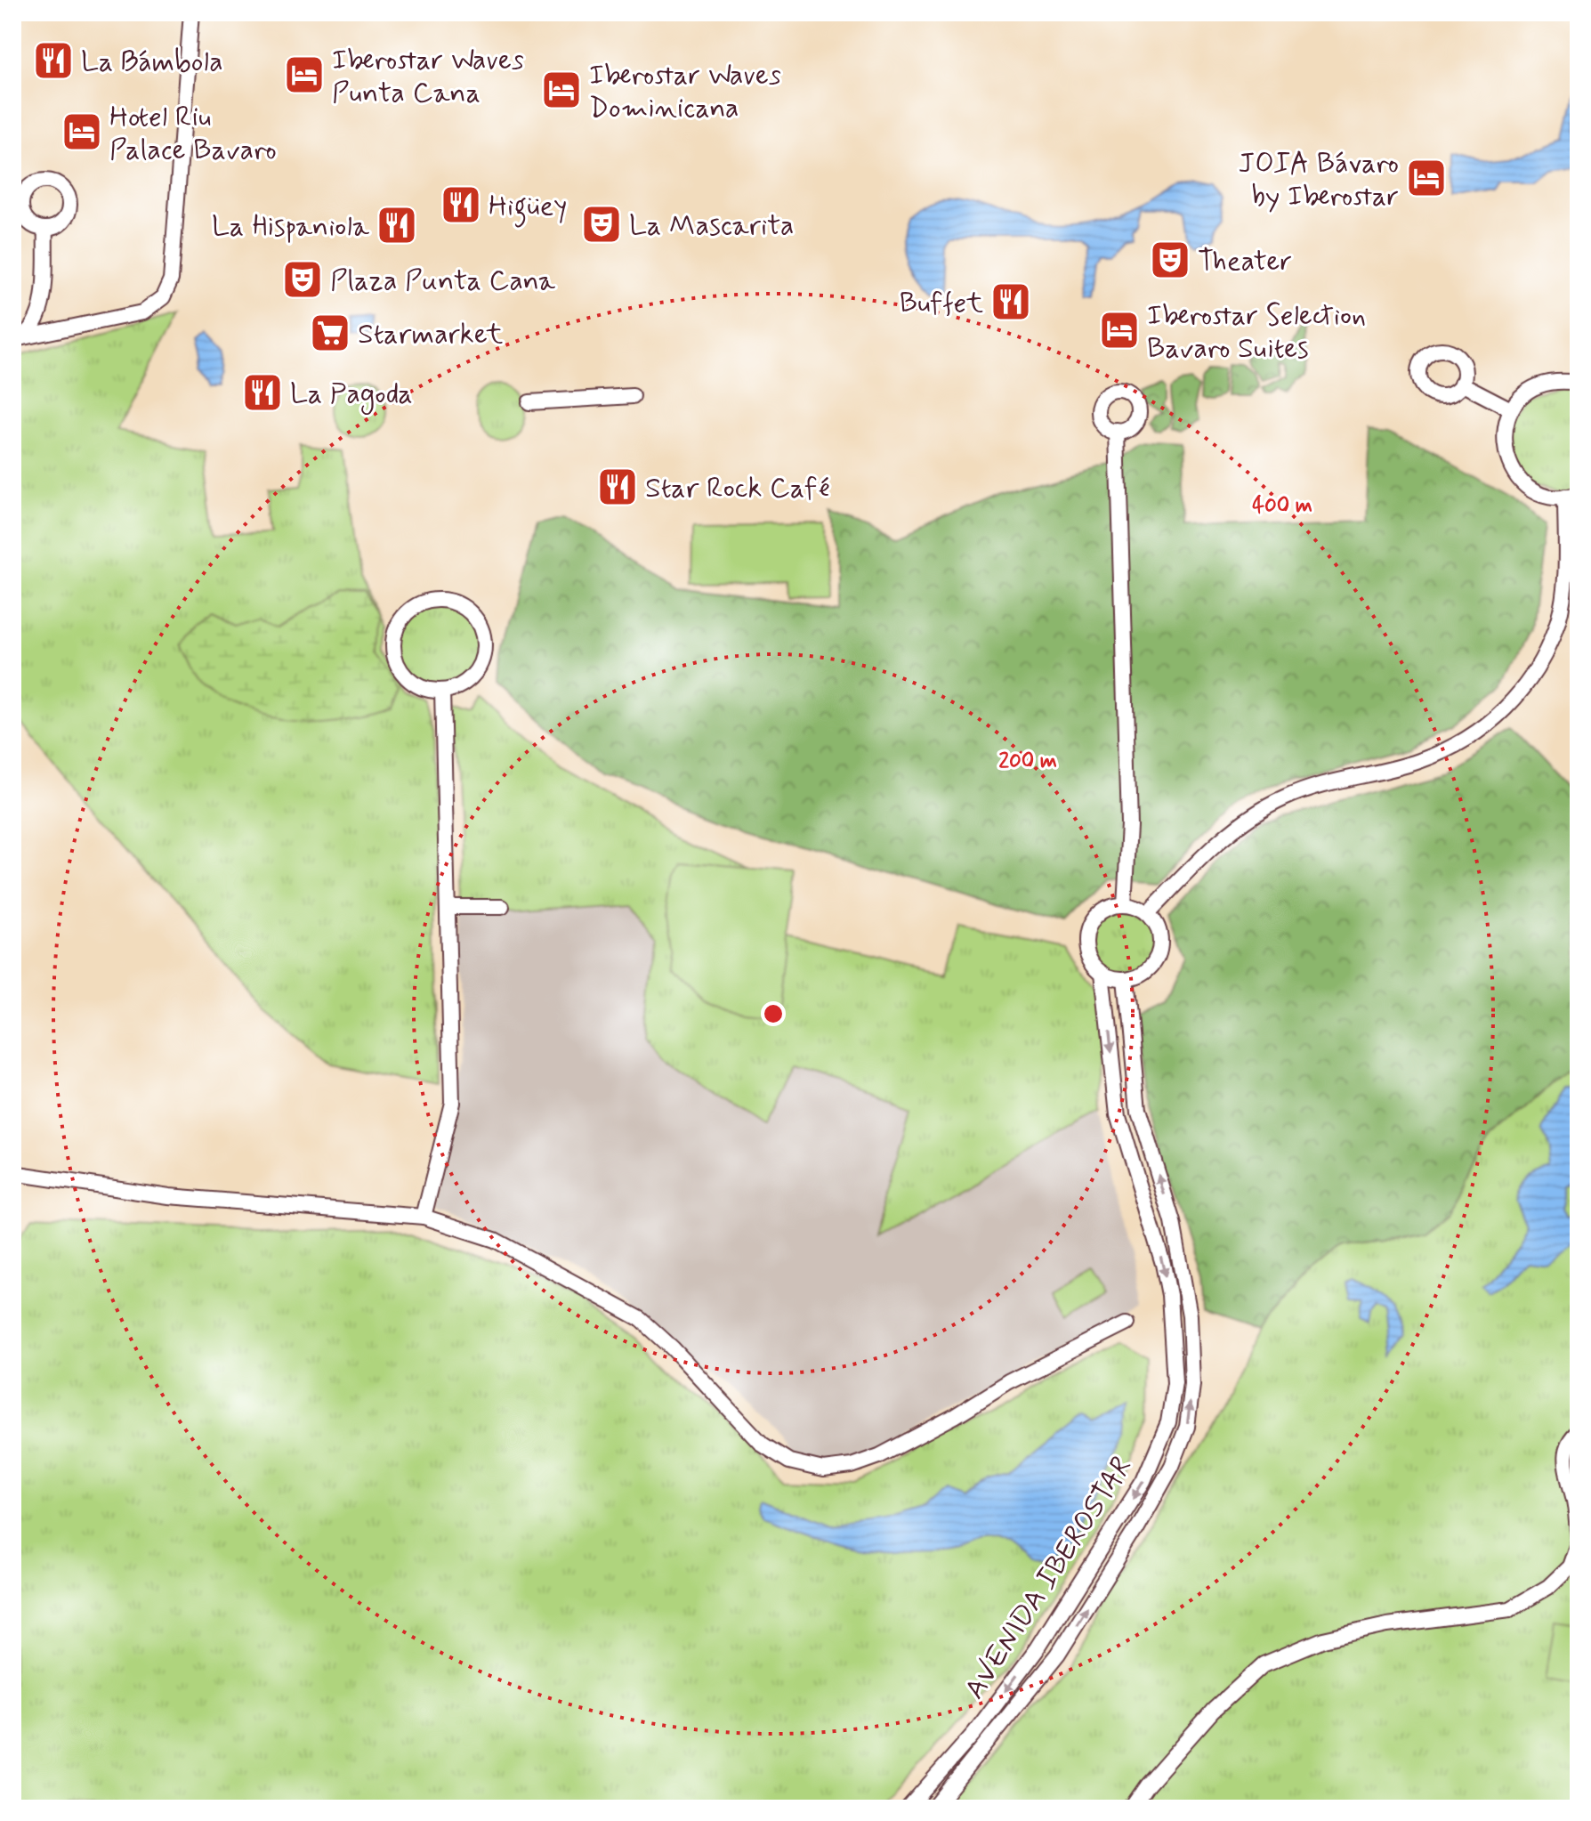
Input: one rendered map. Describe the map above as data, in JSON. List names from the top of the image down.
{
  "streets": {
    "street": ["AVENIDA IBEROSTAR"]
  },
  "places": {
    "restaurant": [
      "La Bámbola",
      "Higüey",
      "La Hispaniola",
      "Buffet",
      "La Pagoda",
      "Star Rock Café"
    ],
    "hotel": [
      "Iberostar Waves Punta Cana",
      "Iberostar Waves Dominicana",
      "Hotel Riu Palace Bavaro",
      "JOIA Bávaro by Iberostar",
      "Iberostar Selection Bavaro Suites"
    ],
    "theatre": ["La Mascarita", "Theater", "Plaza Punta Cana"],
    "supermarket": ["Starmarket"]
  },
  "rings": ["400 m", "200 m"]
}
